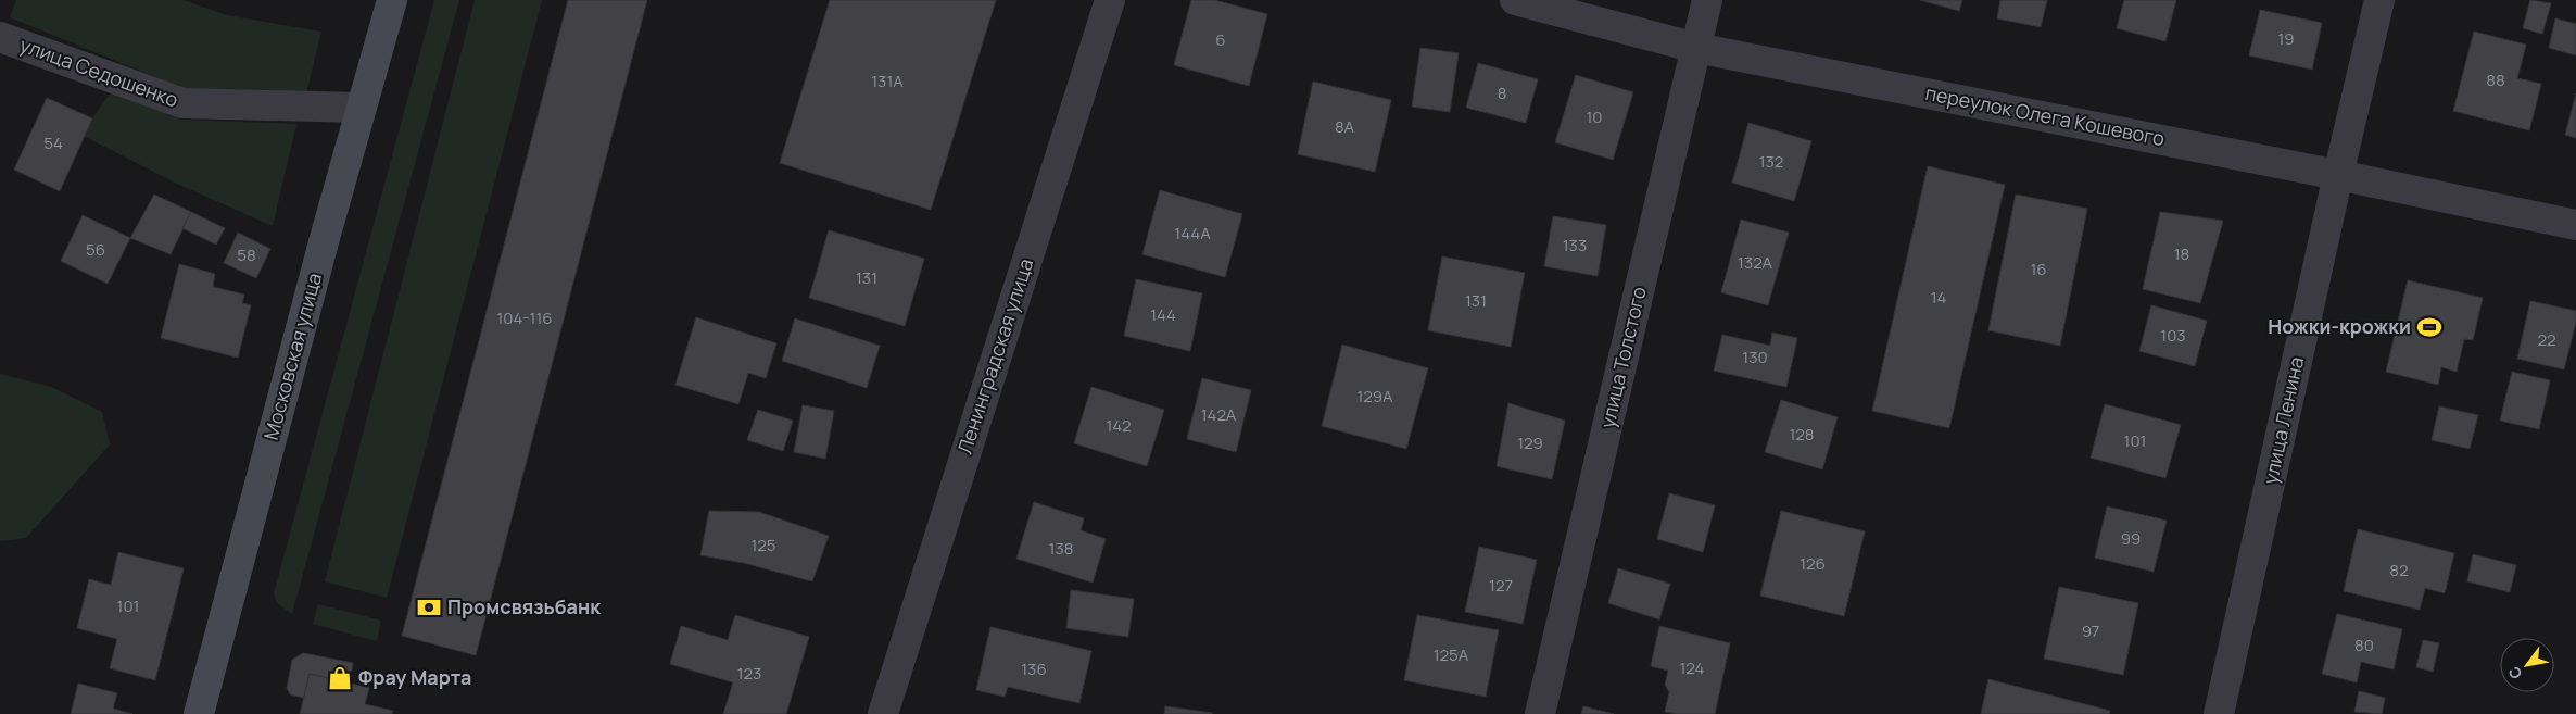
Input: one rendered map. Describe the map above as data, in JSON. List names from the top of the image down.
{
  "streets": {
    "main road": ["Московская улица"],
    "street": [
      "улица Седошенко",
      "переулок Олега Кошевого",
      "Ленинградская улица",
      "улица Толстого",
      "улица Ленина"
    ]
  },
  "crossings": [
    ["улица Седошенко", "Московская улица"],
    ["переулок Олега Кошевого", "улица Толстого"],
    ["переулок Олега Кошевого", "улица Ленина"]
  ],
  "places": {
    "sports": ["Ножки-крожки"],
    "bank": ["Промсвязьбанк"],
    "shop": ["Фрау Марта"]
  },
  "house_numbers": [
    "19",
    "6",
    "88",
    "131А",
    "8",
    "10",
    "8А",
    "54",
    "132",
    "144А",
    "133",
    "56",
    "18",
    "58",
    "132А",
    "16",
    "131",
    "14",
    "131",
    "144",
    "104-116",
    "103",
    "22",
    "130",
    "129А",
    "142А",
    "142",
    "128",
    "101",
    "129",
    "99",
    "125",
    "138",
    "126",
    "82",
    "127",
    "101",
    "97",
    "80",
    "125А",
    "124",
    "136",
    "123"
  ],
  "north": "bottom left"
}
